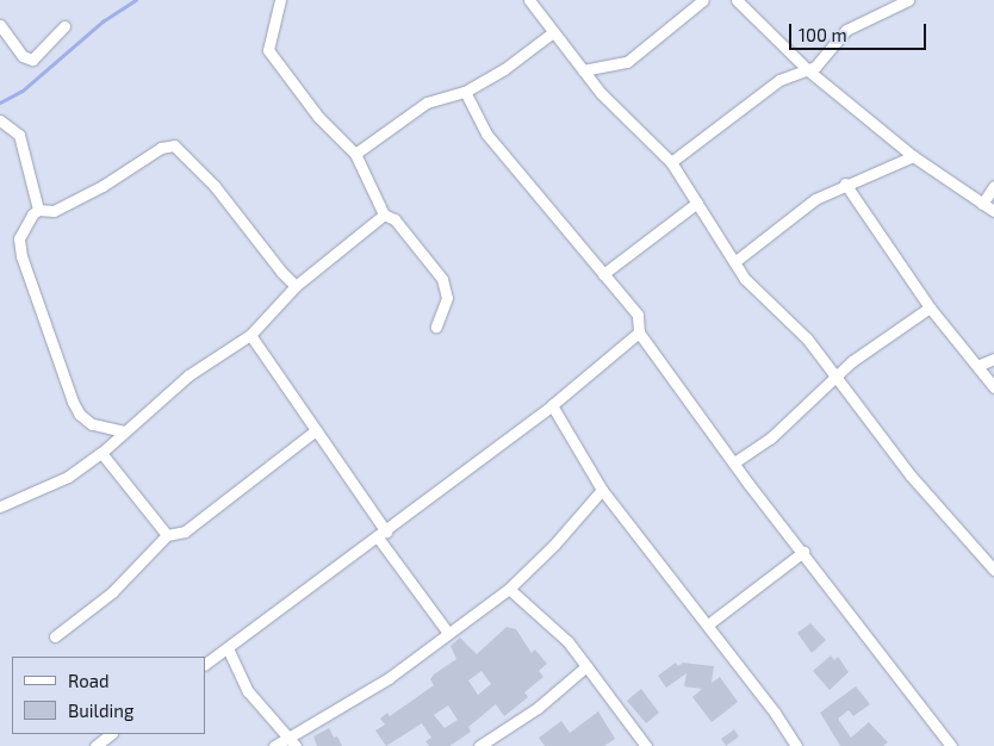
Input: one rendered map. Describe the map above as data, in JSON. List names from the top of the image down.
{
  "legend": ["Road", "Building"],
  "scale_bar": "100 m"
}
